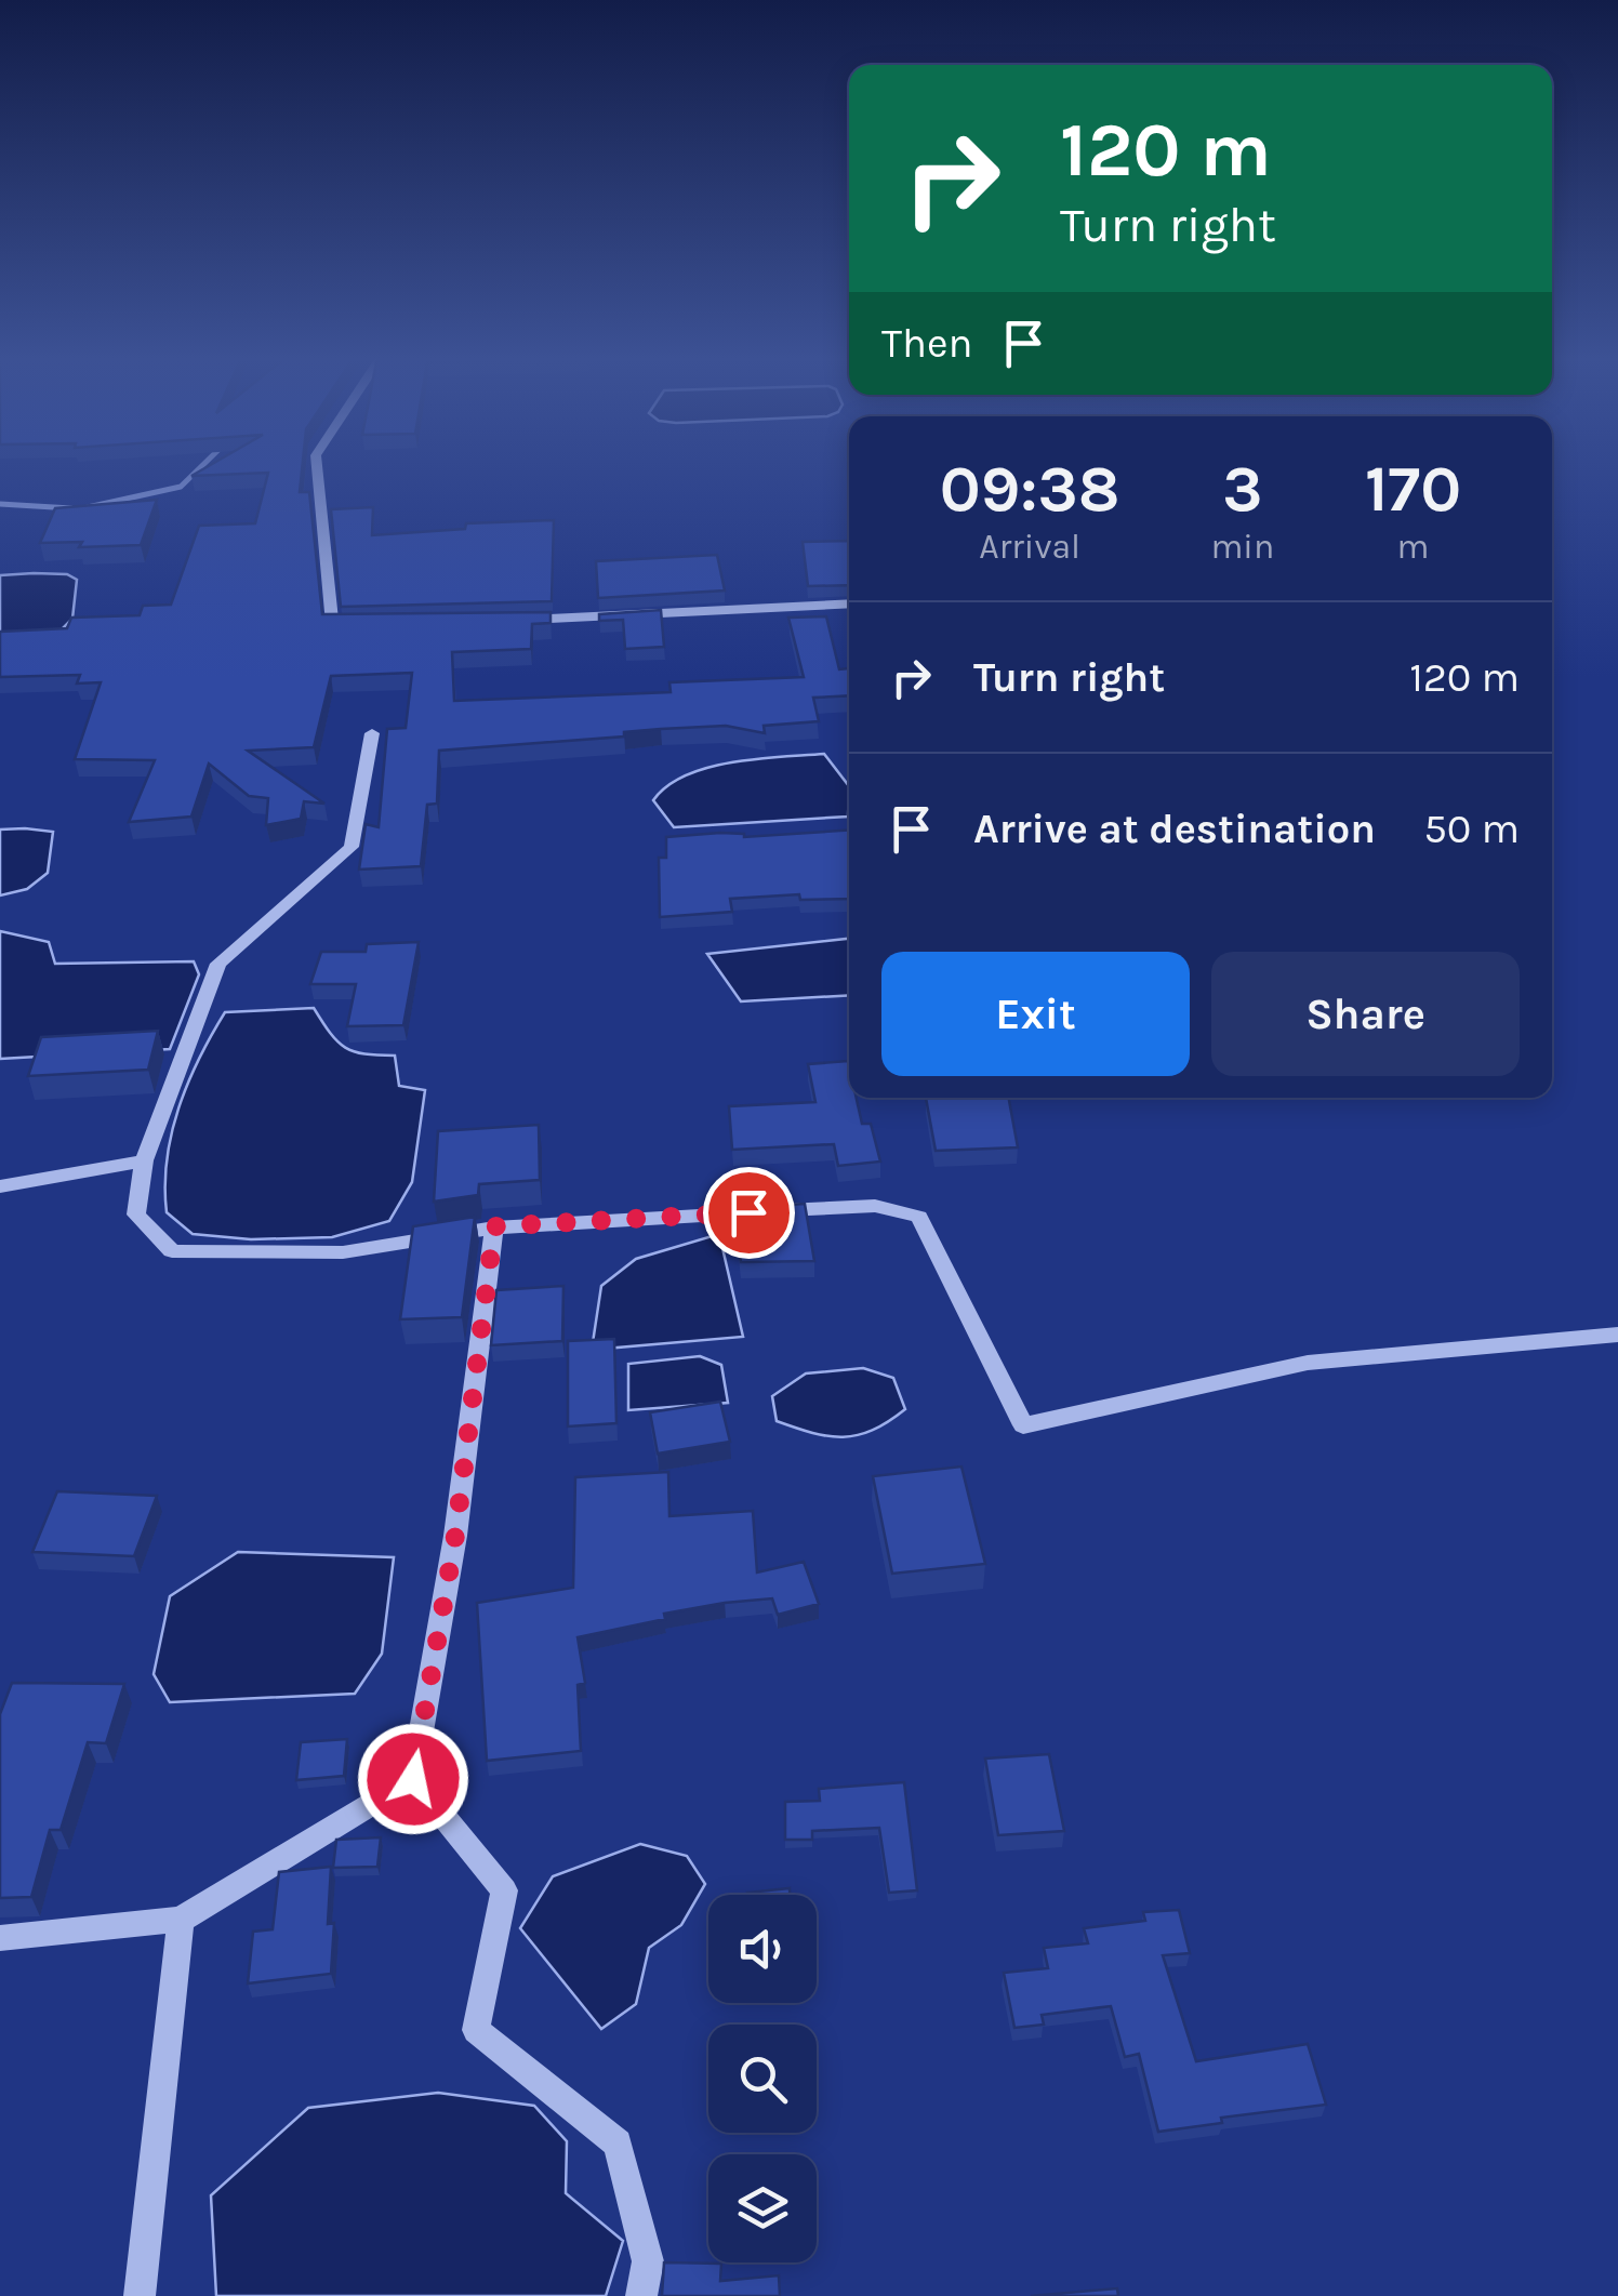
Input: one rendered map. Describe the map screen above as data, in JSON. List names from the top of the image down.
{
  "page": {
    "turn": ["120 m", "Turn right"],
    "then": "Then",
    "eta": [
      "09:38",
      "Arrival",
      "3",
      "min",
      "170",
      "m"
    ],
    "list": [
      {
        "name": "Turn right",
        "value": "120 m"
      },
      {
        "name": "Arrive at destination",
        "value": "50 m"
      }
    ],
    "buttons": ["Exit", "Share"]
  }
}
